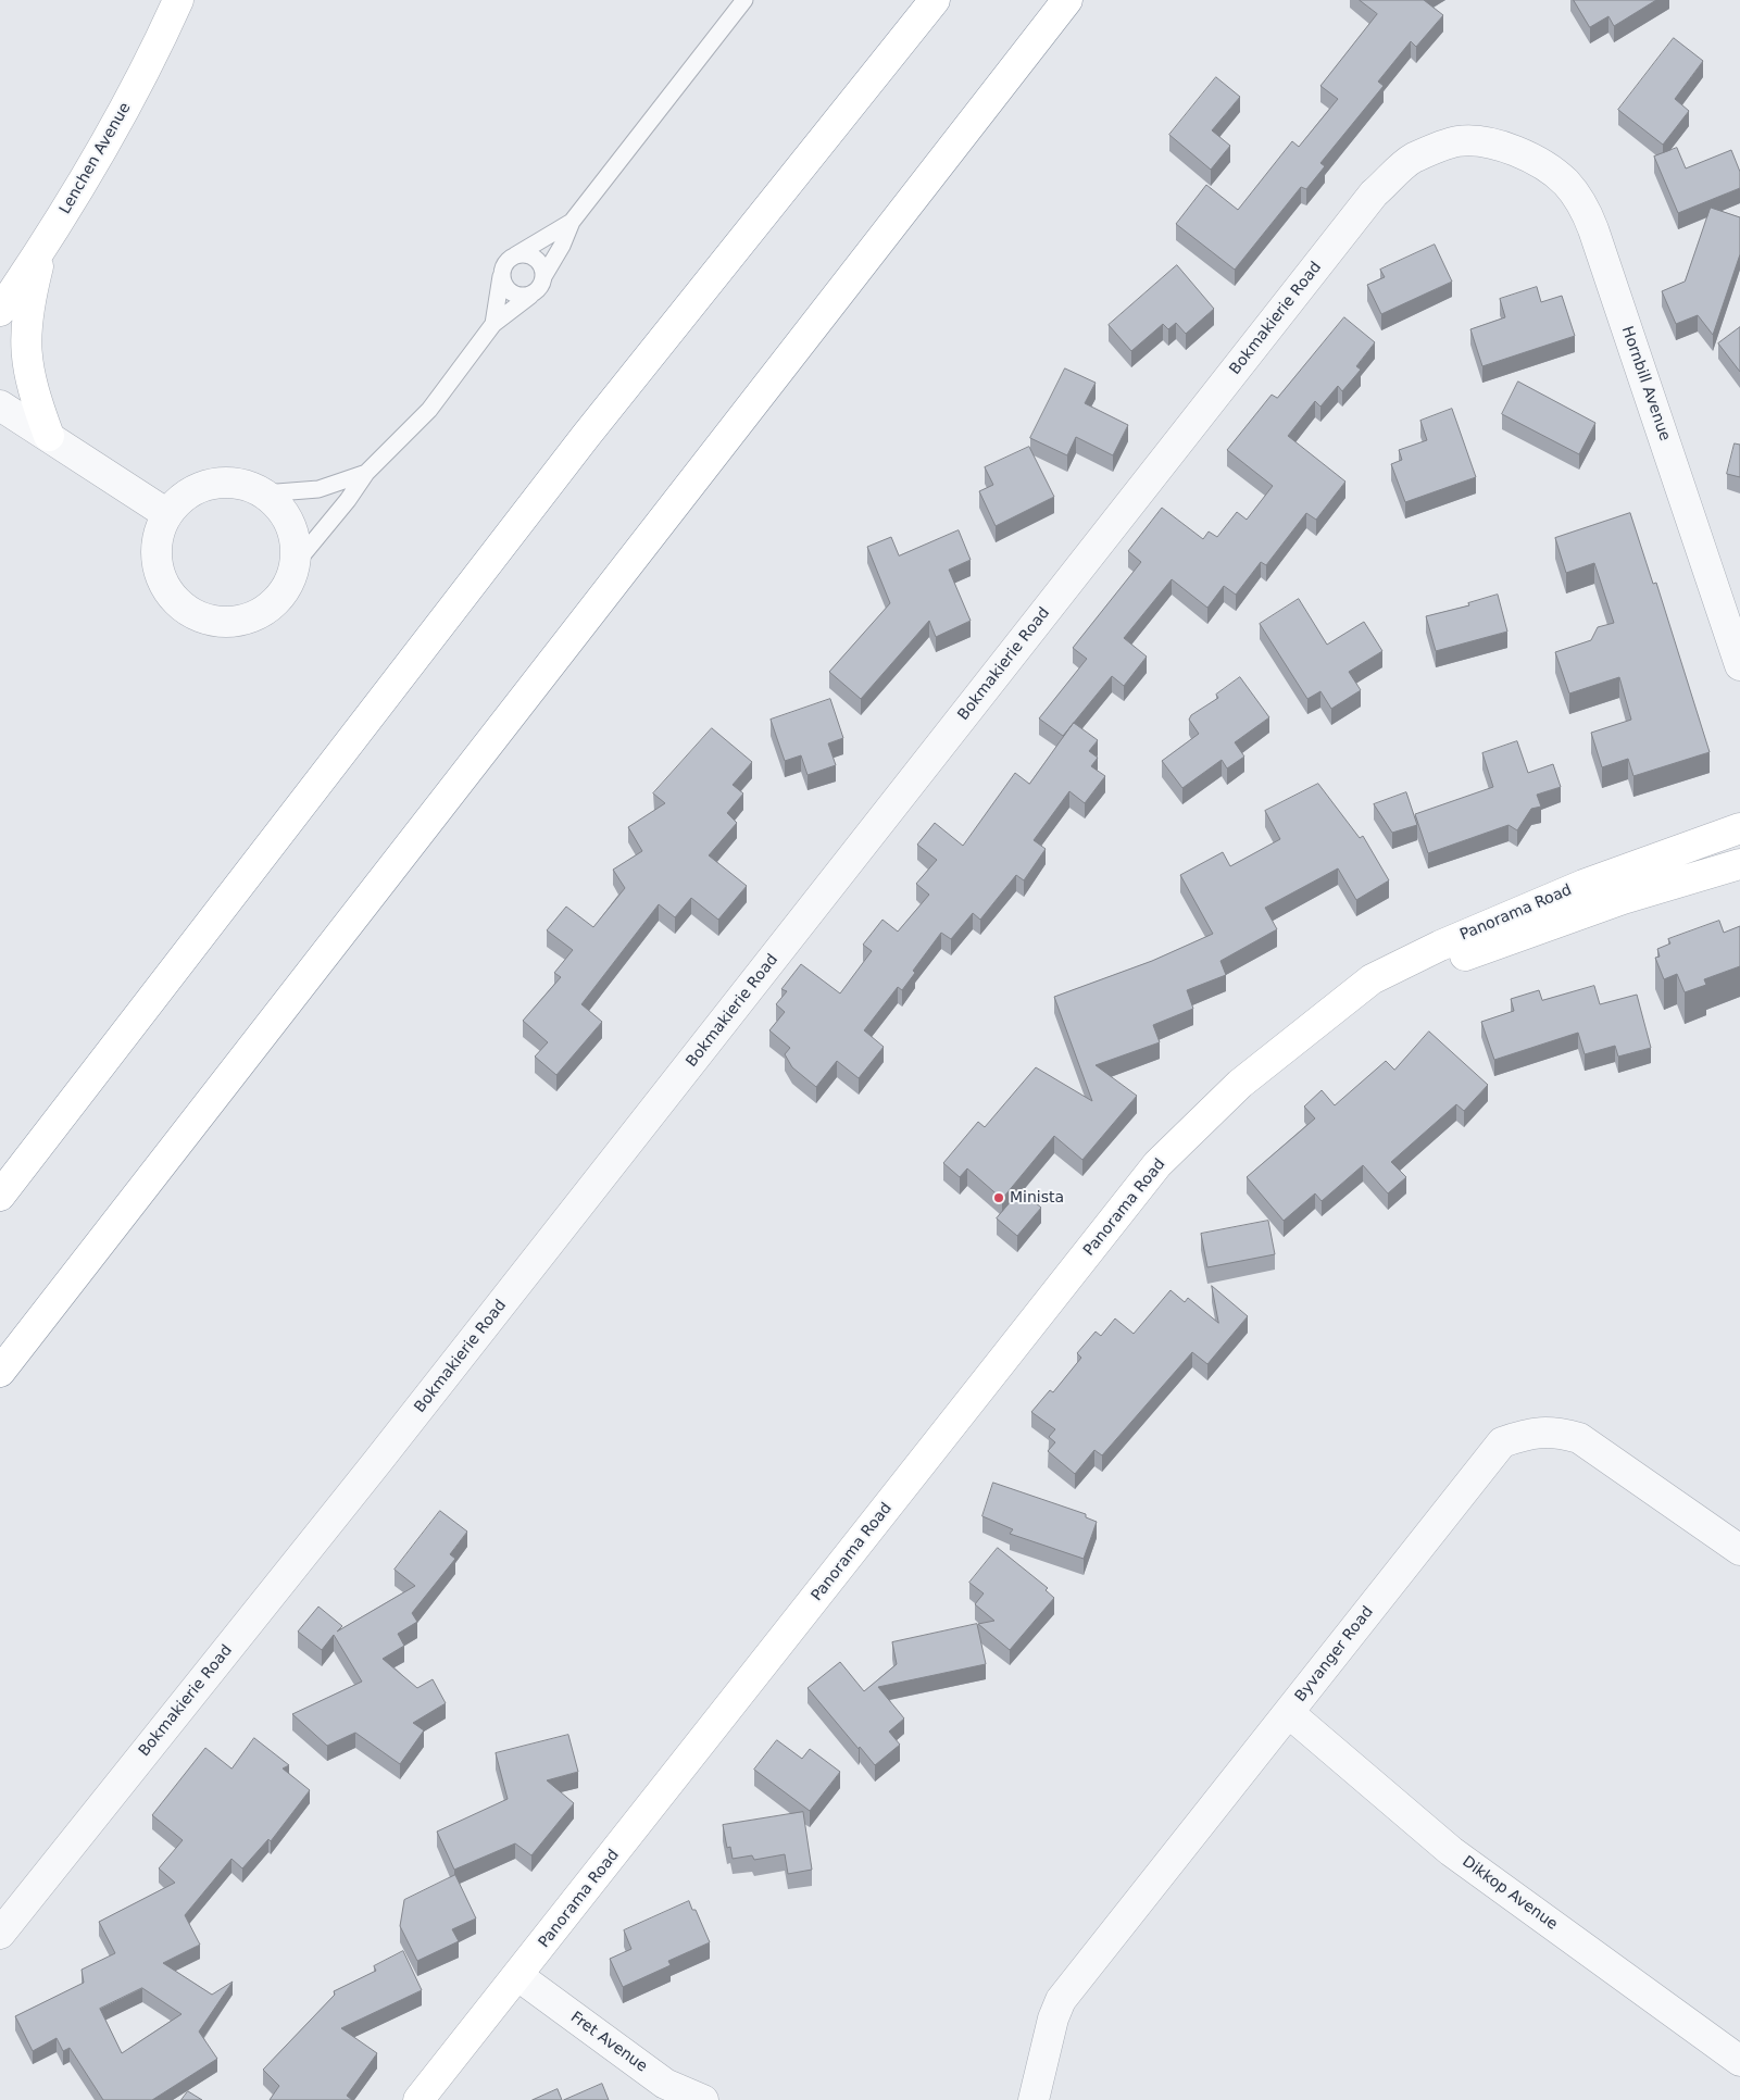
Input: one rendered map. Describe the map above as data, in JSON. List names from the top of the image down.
{
  "streets": {
    "main road": ["Lenchen Avenue", "Panorama Road"],
    "street": [
      "Bokmakierie Road",
      "Hornbill Avenue",
      "Byvanger Road",
      "Dikkop Avenue",
      "Fret Avenue"
    ]
  },
  "crossings": [
    ["Bokmakierie Road", "Hornbill Avenue"],
    ["Panorama Road", "Fret Avenue"],
    ["Byvanger Road", "Dikkop Avenue"]
  ],
  "places": ["Minista"]
}
